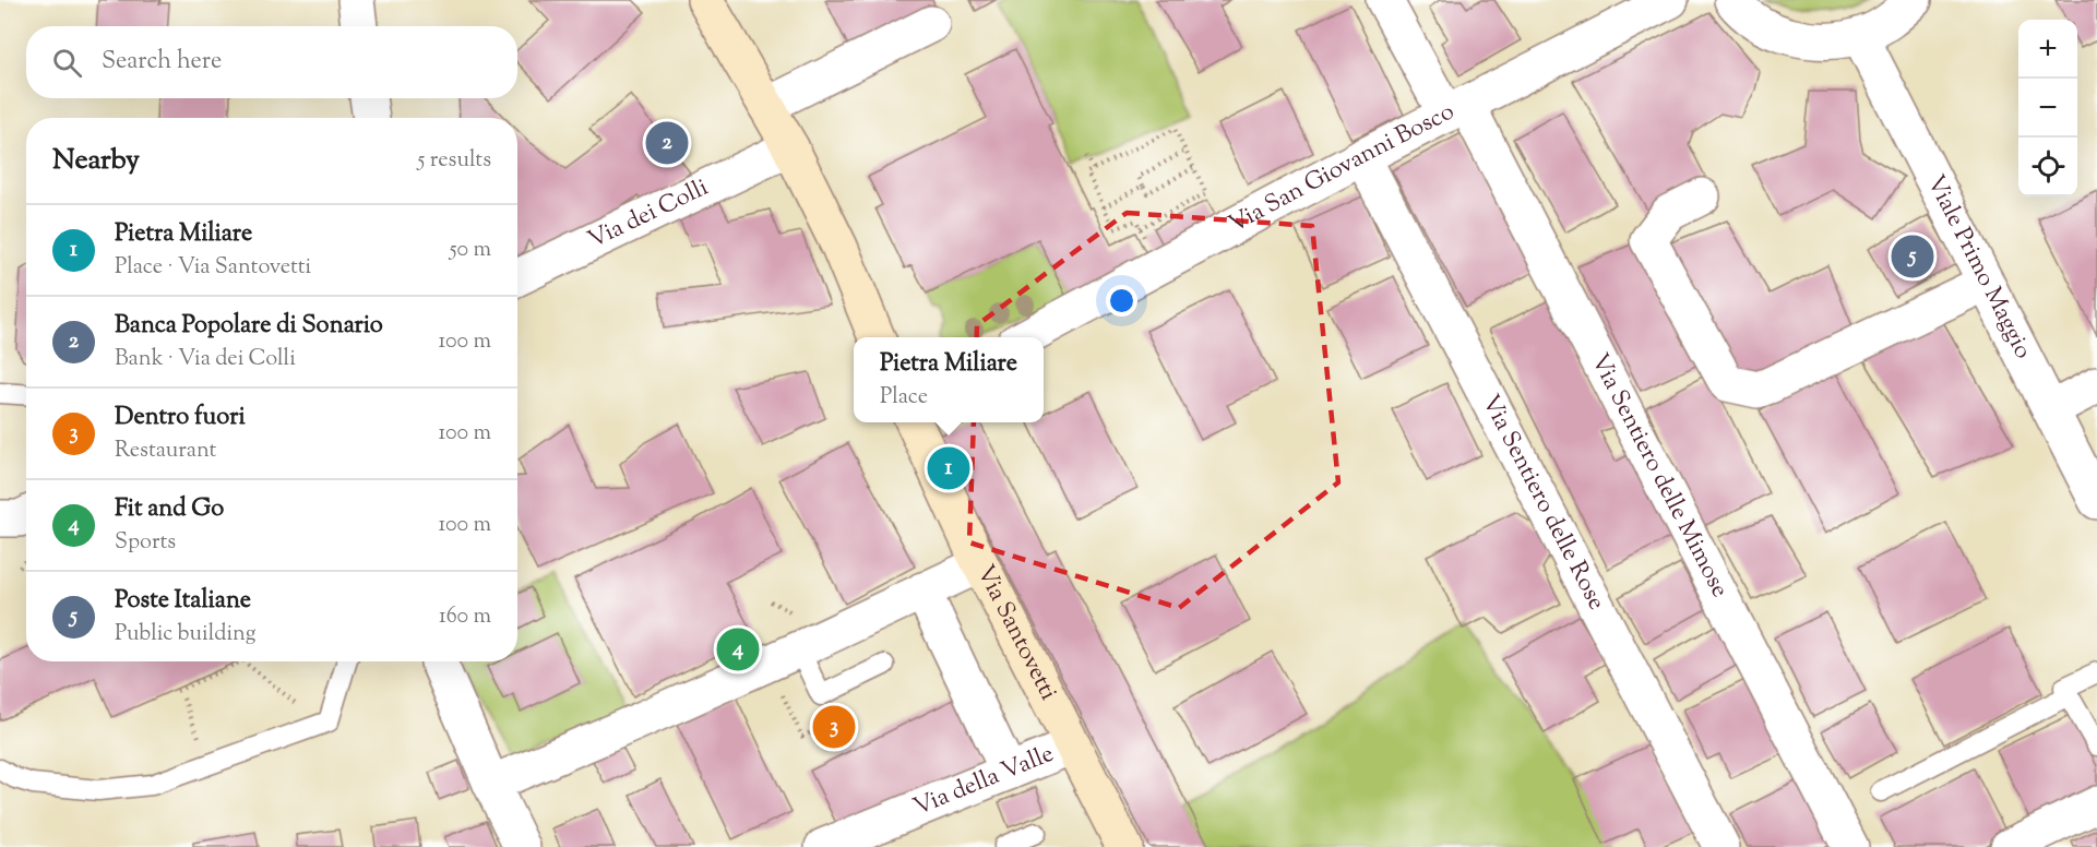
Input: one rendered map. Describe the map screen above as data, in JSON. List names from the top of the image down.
{
  "streets": {
    "main road": ["Via Santovetti"],
    "street": [
      "Via San Giovanni Bosco",
      "Via dei Colli",
      "Viale Primo Maggio",
      "Via Sentiero delle Mimose",
      "Via Sentiero delle Rose",
      "Via della Valle"
    ]
  },
  "crossings": [
    ["Via San Giovanni Bosco", "Via Sentiero delle Mimose"],
    ["Via San Giovanni Bosco", "Via Sentiero delle Rose"],
    ["Via Santovetti", "Via della Valle"]
  ],
  "page": {
    "map_buttons": ["+", "−"],
    "search": "Search here",
    "heading": ["Nearby", "5 results"],
    "pins": [
      "2",
      "5",
      "1",
      "4",
      "3"
    ],
    "list": [
      {
        "mark": "1",
        "name": "Pietra Miliare",
        "note": "Place · Via Santovetti",
        "value": "50 m"
      },
      {
        "mark": "2",
        "name": "Banca Popolare di Sonario",
        "note": "Bank · Via dei Colli",
        "value": "100 m"
      },
      {
        "mark": "3",
        "name": "Dentro fuori",
        "note": "Restaurant",
        "value": "100 m"
      },
      {
        "mark": "4",
        "name": "Fit and Go",
        "note": "Sports",
        "value": "100 m"
      },
      {
        "mark": "5",
        "name": "Poste Italiane",
        "note": "Public building",
        "value": "160 m"
      }
    ],
    "popup": ["Pietra Miliare", "Place"]
  }
}
